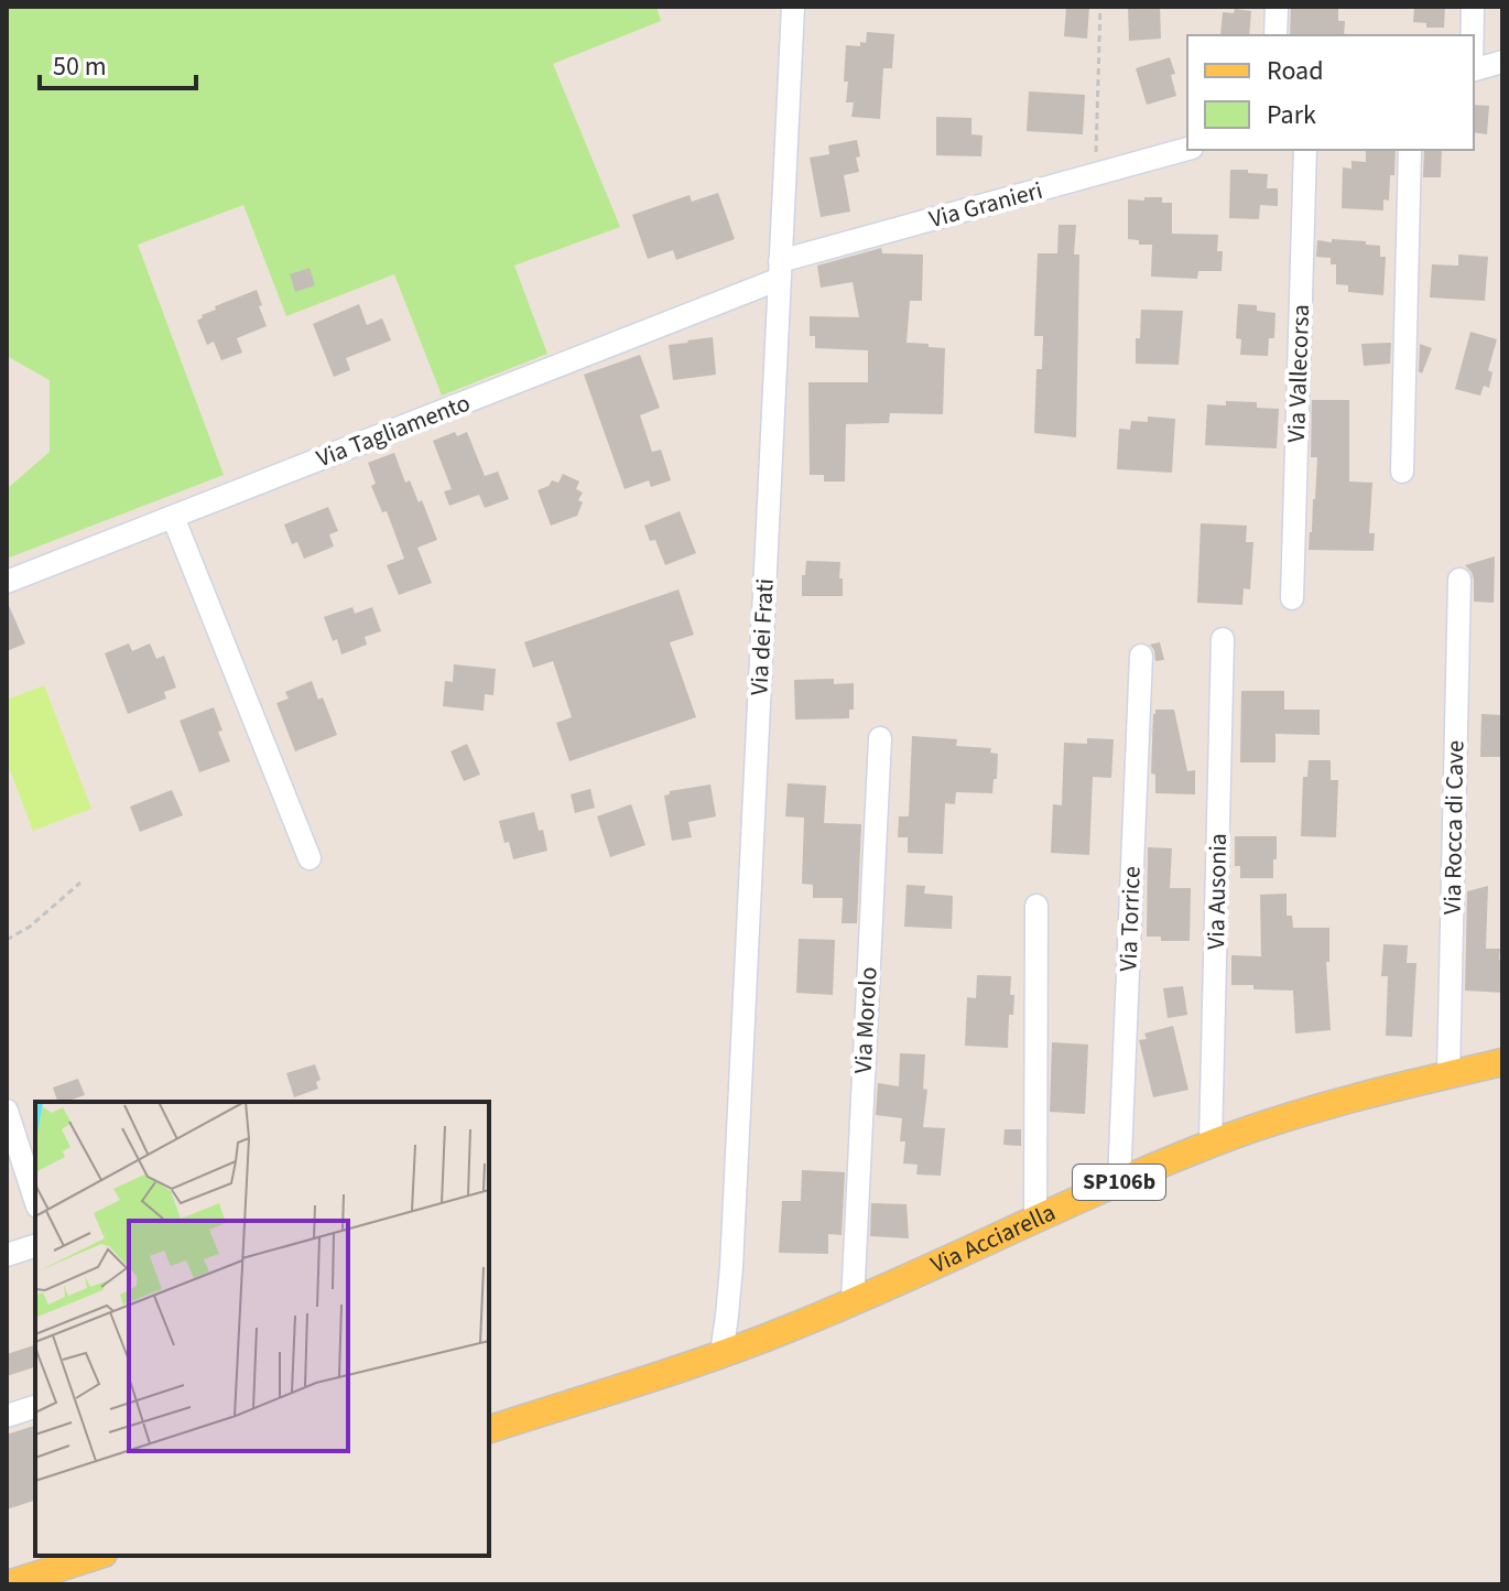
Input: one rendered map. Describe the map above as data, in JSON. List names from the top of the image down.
{
  "streets": {
    "main road": ["SP106b", "Via Acciarella"],
    "street": [
      "Via Granieri",
      "Via Vallecorsa",
      "Via Tagliamento",
      "Via dei Frati",
      "Via Rocca di Cave",
      "Via Ausonia",
      "Via Torrice",
      "Via Morolo"
    ]
  },
  "crossings": [
    ["Via Granieri", "Via Tagliamento"],
    ["Via Granieri", "Via dei Frati"],
    ["Via Tagliamento", "Via dei Frati"],
    ["Via dei Frati", "Via Acciarella"],
    ["Via Rocca di Cave", "Via Acciarella"],
    ["Via Ausonia", "Via Acciarella"],
    ["Via Torrice", "Via Acciarella"],
    ["Via Morolo", "Via Acciarella"]
  ],
  "legend": ["Road", "Park"],
  "scale_bar": "50 m"
}
